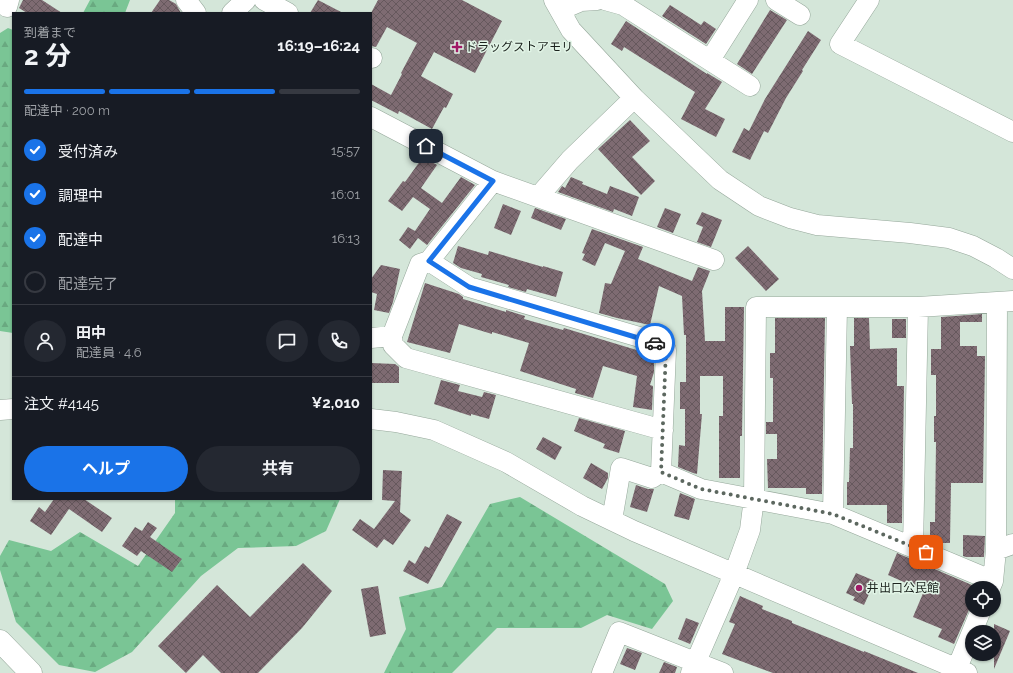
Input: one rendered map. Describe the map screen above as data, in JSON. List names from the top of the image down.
{
  "places": {
    "health": ["ドラッグストアモリ"],
    "other": ["井出口公民館"]
  },
  "page": {
    "heading": ["2 分", "到着まで", "16:19–16:24"],
    "panel": [
      "田中",
      "配達員 · 4.6",
      "注文 #4145",
      "¥2,010"
    ],
    "bar": "配達中 · 200 m",
    "list": [
      ["受付済み", "15:57"],
      ["調理中", "16:01"],
      ["配達中", "16:13"],
      "配達完了"
    ],
    "buttons": ["ヘルプ", "共有"]
  }
}
